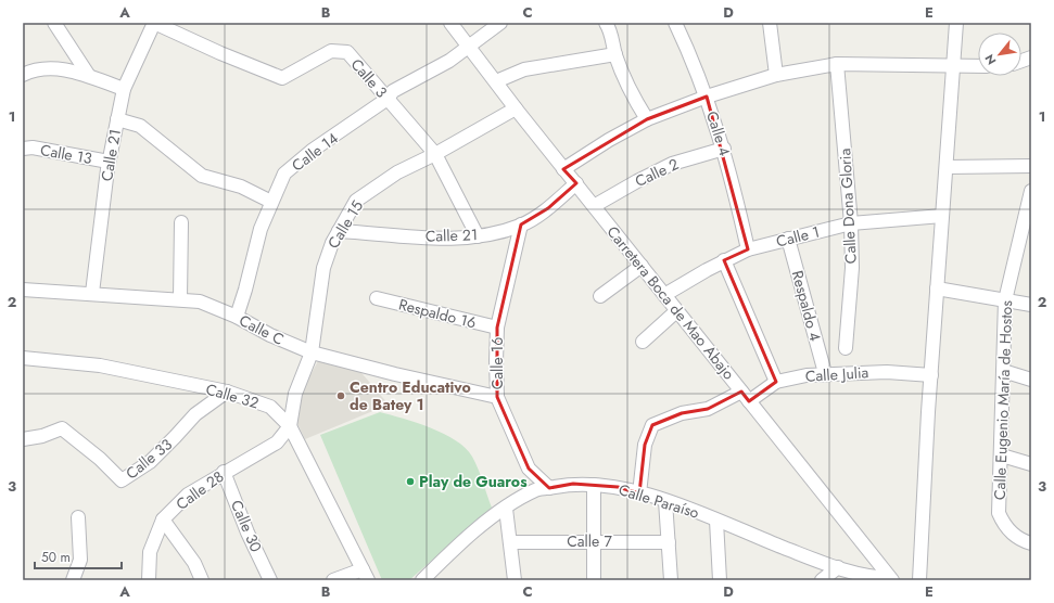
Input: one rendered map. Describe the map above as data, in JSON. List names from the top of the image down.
{
  "streets": {
    "street": [
      "Calle 3",
      "Calle 4",
      "Calle 14",
      "Calle 13",
      "Calle 21",
      "Calle 2",
      "Calle Dona Gloria",
      "Calle 15",
      "Calle 1",
      "Carretera Boca de Mao Abajo",
      "Respaldo 4",
      "Respaldo 16",
      "Calle C",
      "Calle 16",
      "Calle Julia",
      "Calle 32",
      "Calle Eugenio María de Hostos",
      "Calle 33",
      "Calle 28",
      "Calle Paraíso",
      "Calle 30",
      "Calle 7"
    ]
  },
  "crossings": [
    ["Calle 3", "Calle 14"],
    ["Calle 3", "Calle 21"],
    ["Calle 3", "Calle 15"],
    ["Calle 4", "Calle 2"],
    ["Calle 4", "Calle 1"],
    ["Calle 14", "Carretera Boca de Mao Abajo"],
    ["Calle 14", "Calle C"],
    ["Calle 13", "Calle 21"],
    ["Calle 21", "Calle 15"],
    ["Calle 21", "Carretera Boca de Mao Abajo"],
    ["Calle 21", "Calle C"],
    ["Calle 21", "Calle 16"],
    ["Calle 2", "Carretera Boca de Mao Abajo"],
    ["Calle Dona Gloria", "Calle 1"],
    ["Calle 15", "Carretera Boca de Mao Abajo"],
    ["Calle 15", "Calle C"],
    ["Calle 15", "Calle 32"],
    ["Calle 15", "Calle 28"],
    ["Calle 1", "Carretera Boca de Mao Abajo"],
    ["Calle 1", "Respaldo 4"],
    ["Carretera Boca de Mao Abajo", "Calle Julia"],
    ["Carretera Boca de Mao Abajo", "Calle Paraíso"],
    ["Respaldo 4", "Calle Julia"],
    ["Respaldo 16", "Calle 16"],
    ["Calle C", "Calle 16"],
    ["Calle 16", "Calle Paraíso"],
    ["Calle Julia", "Calle Paraíso"],
    ["Calle 32", "Calle 33"],
    ["Calle 32", "Calle 28"],
    ["Calle 28", "Calle 30"]
  ],
  "places": ["Centro Educativo de Batey 1", "Play de Guaros"],
  "scale_bar": "50 m",
  "north": "bottom left",
  "grid": {
    "columns": [
      "A",
      "B",
      "C",
      "D",
      "E"
    ],
    "rows": ["1", "2", "3"]
  }
}
